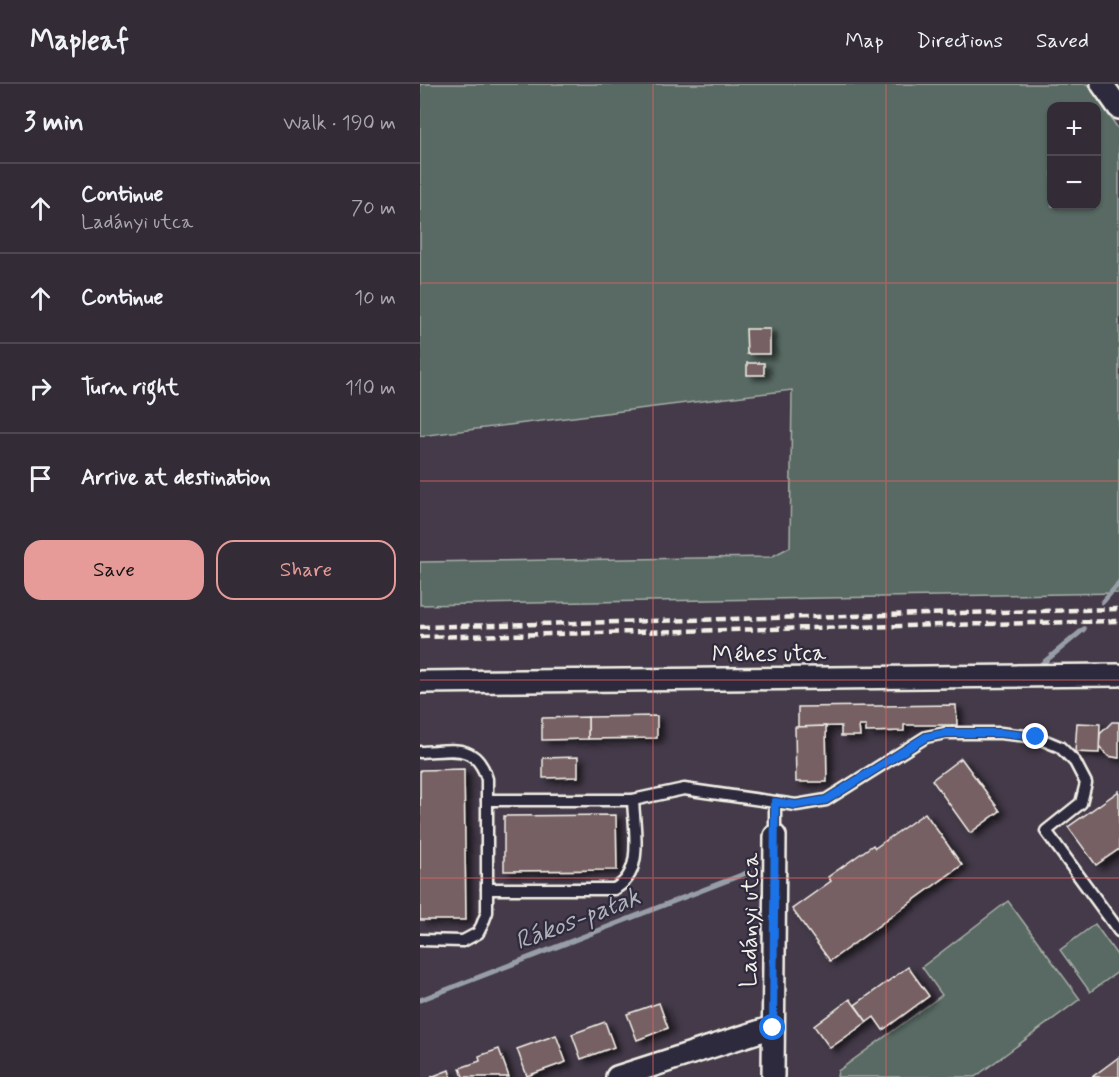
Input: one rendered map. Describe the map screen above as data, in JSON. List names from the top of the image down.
{
  "streets": {
    "street": ["Méhes utca", "Ladányi utca"]
  },
  "water": ["Rákos-patak"],
  "page": {
    "header": "Mapleaf",
    "nav": ["Map", "Directions", "Saved"],
    "heading": ["3 min", "Walk · 190 m"],
    "map_buttons": ["+", "−"],
    "list": [
      ["Continue", "Ladányi utca", "70 m"],
      ["Continue", "10 m"],
      ["Turn right", "110 m"],
      "Arrive at destination"
    ],
    "buttons": ["Save", "Share"]
  }
}
